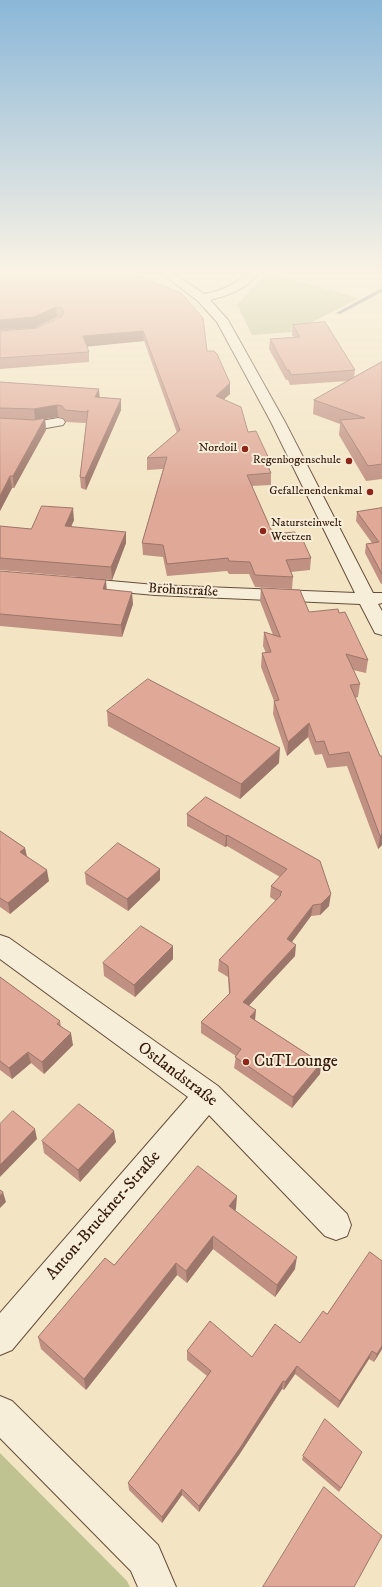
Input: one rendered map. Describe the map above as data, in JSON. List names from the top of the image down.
{
  "streets": {
    "street": ["Bröhnstraße", "Ostlandstraße", "Anton-Bruckner-Straße"]
  },
  "crossings": [
    ["Ostlandstraße", "Anton-Bruckner-Straße"]
  ],
  "places": [
    "Nordoil",
    "Regenbogenschule",
    "Gefallenendenkmal",
    "Natursteinwelt Weetzen",
    "CuTLounge"
  ]
}
